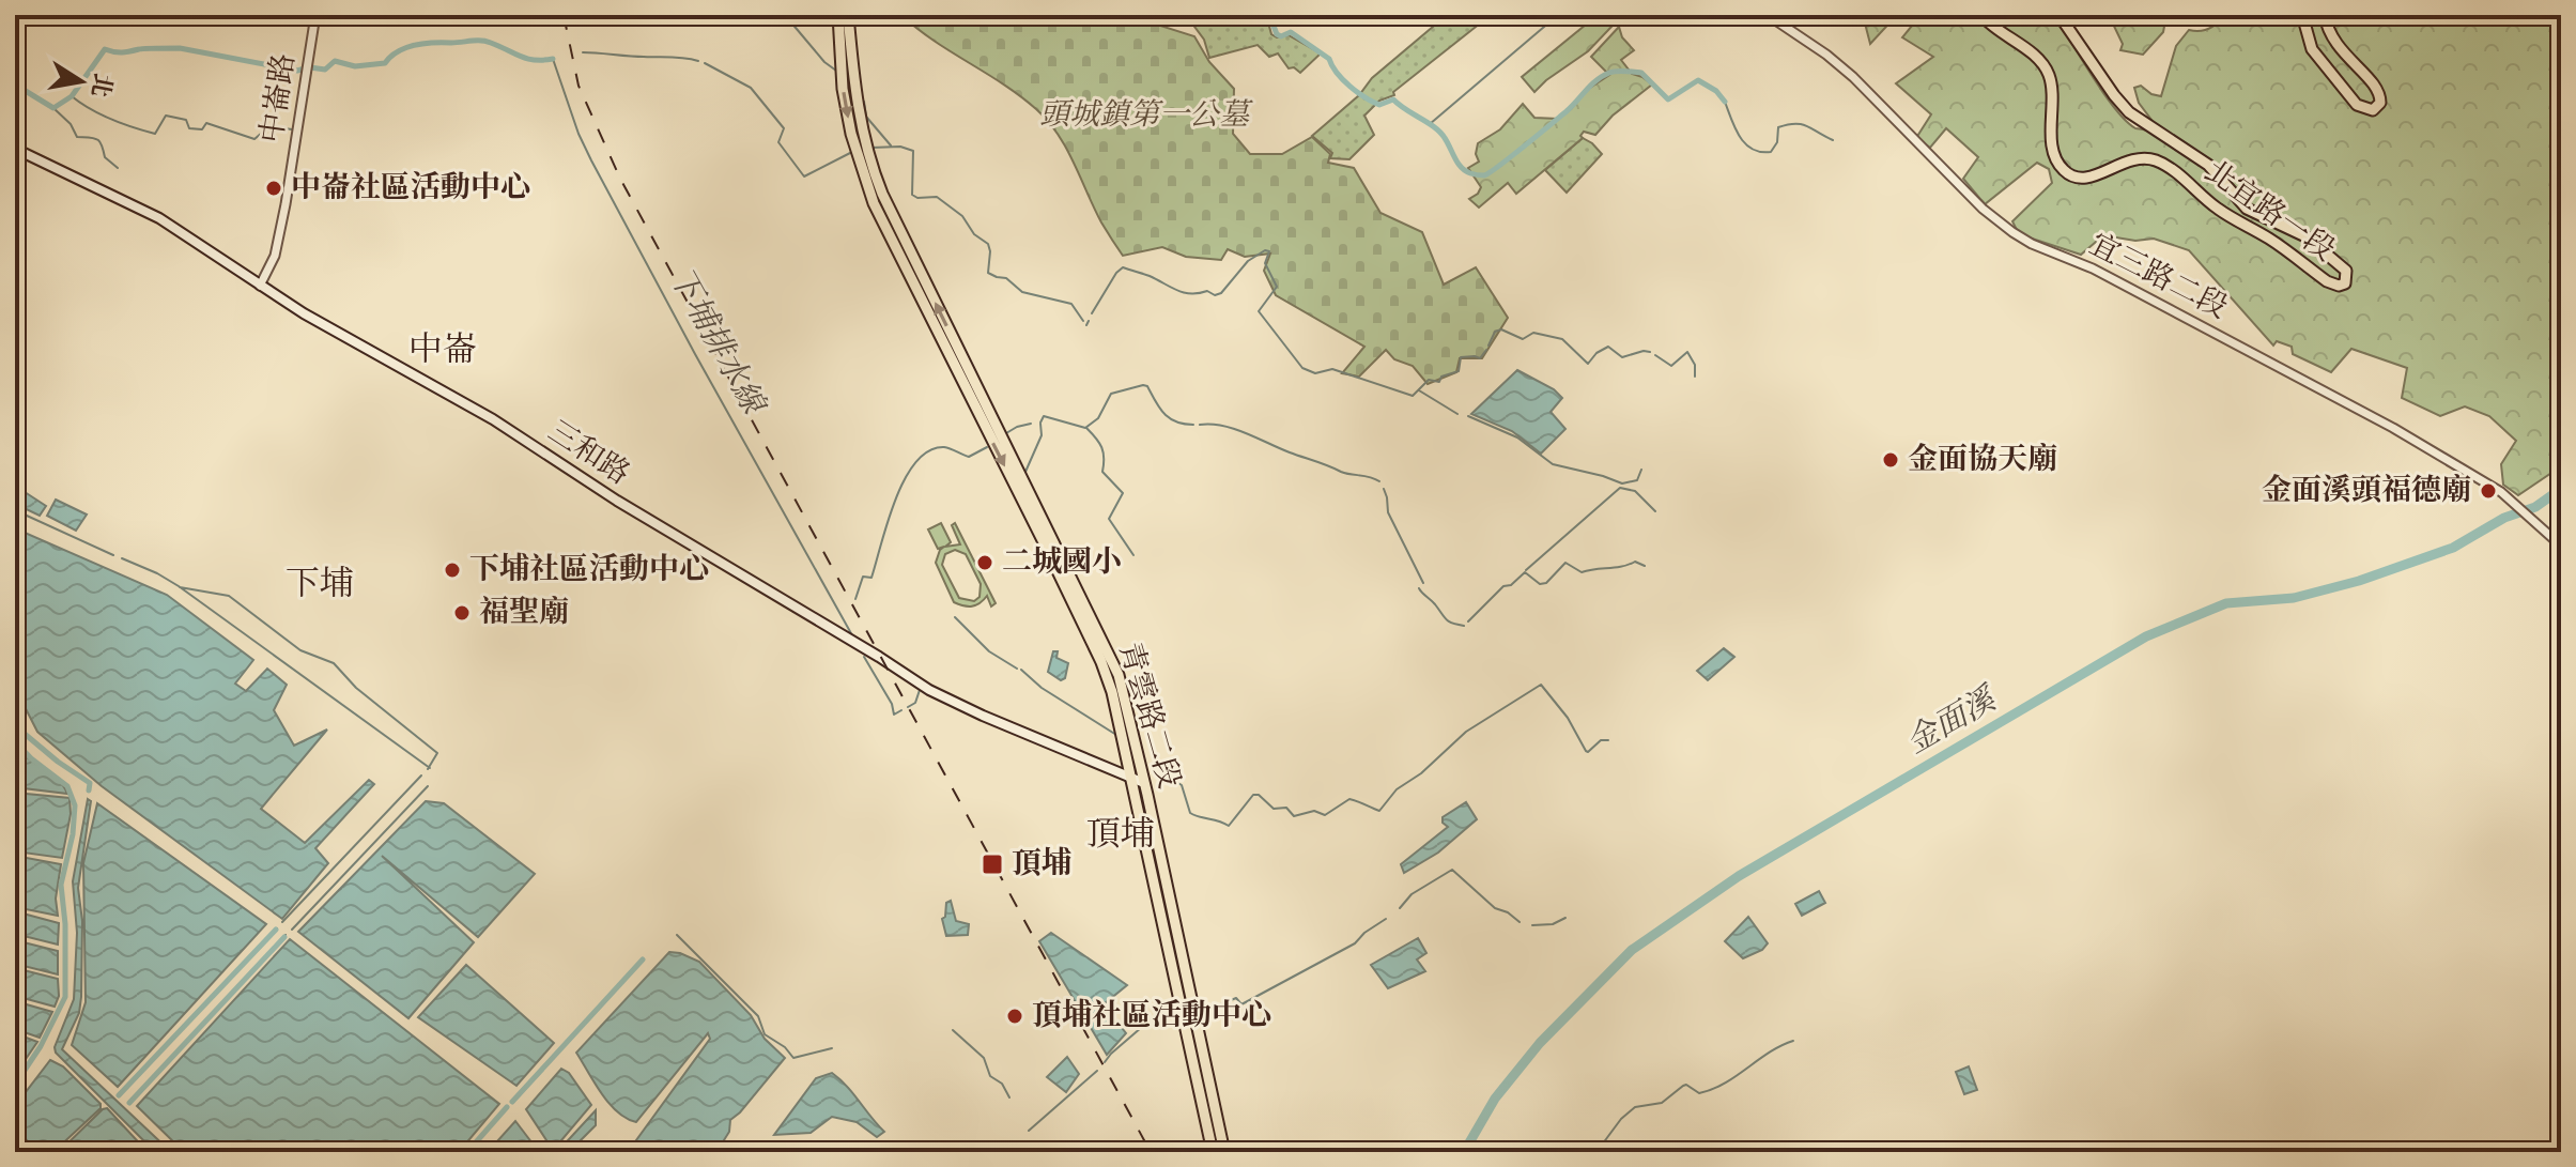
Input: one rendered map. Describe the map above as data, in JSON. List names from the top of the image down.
{
  "streets": {
    "main road": ["北宜路一段", "三和路", "青雲路二段"],
    "street": ["中崙路", "宜三路二段"]
  },
  "crossings": [
    ["中崙路", "三和路"],
    ["三和路", "青雲路二段"]
  ],
  "districts": ["中崙", "下埔", "頂埔"],
  "water": ["下埔排水線", "金面溪"],
  "parks": ["頭城鎮第一公墓"],
  "places": {
    "other": [
      "中崙社區活動中心",
      "金面協天廟",
      "金面溪頭福德廟",
      "二城國小",
      "下埔社區活動中心",
      "福聖廟",
      "頂埔社區活動中心"
    ],
    "transit": ["頂埔"]
  },
  "north": "right"
}
